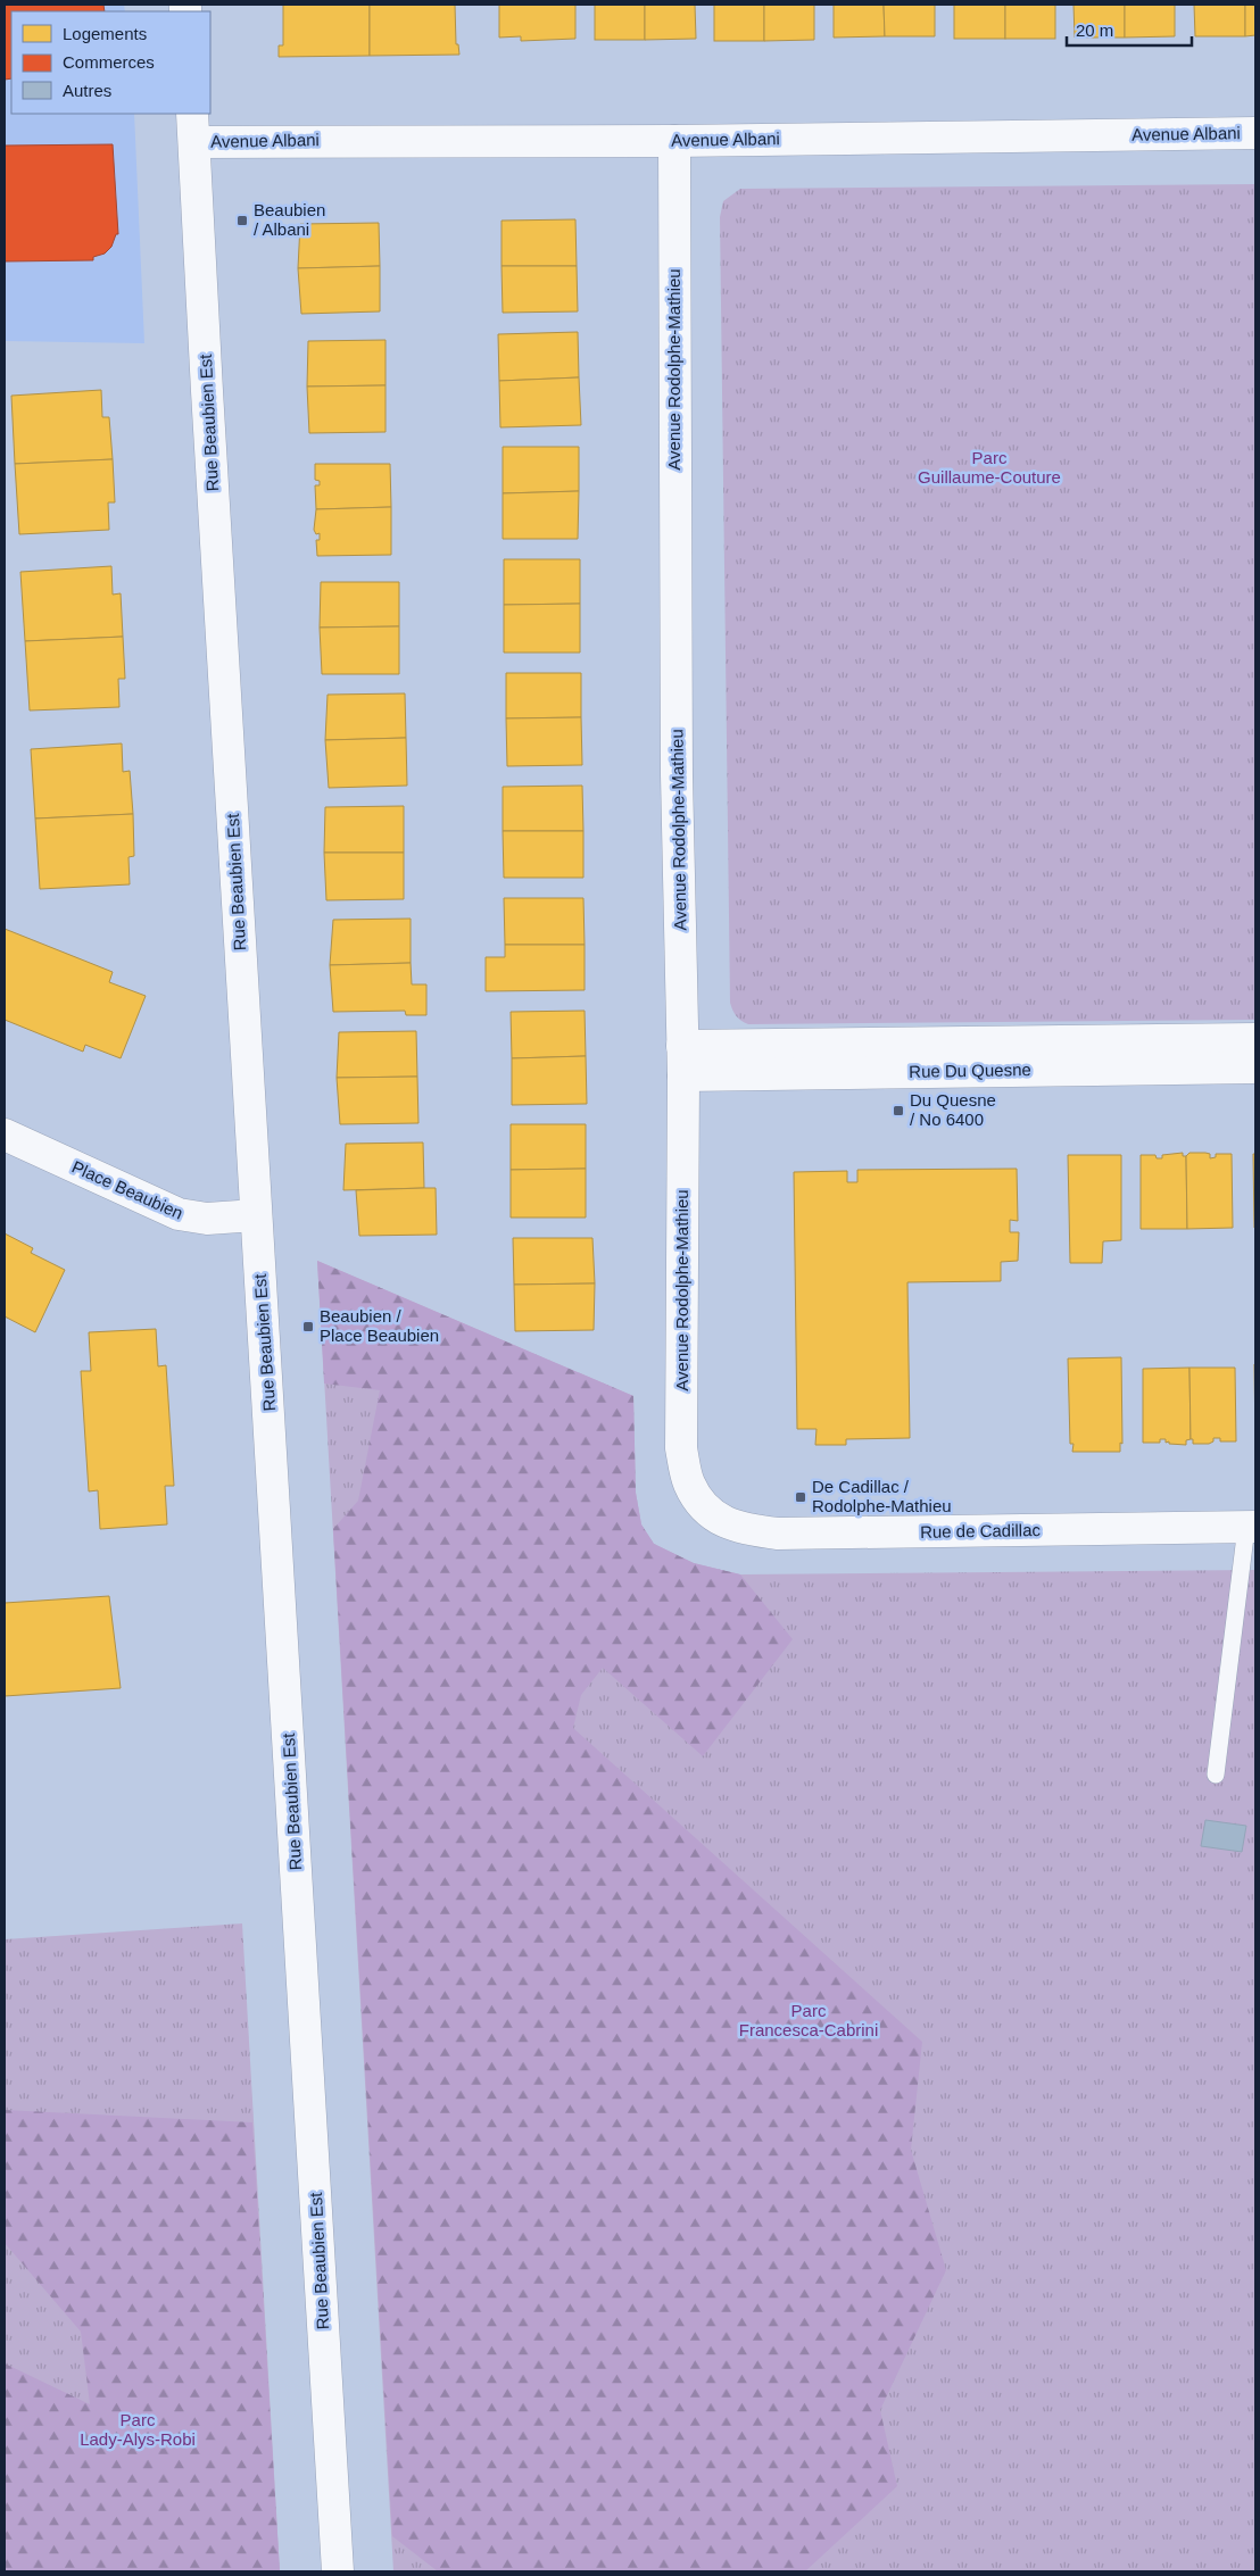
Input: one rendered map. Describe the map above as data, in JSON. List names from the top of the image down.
{
  "streets": {
    "street": [
      "Avenue Albani",
      "Avenue Rodolphe-Mathieu",
      "Rue Beaubien Est",
      "Rue Du Quesne",
      "Place Beaubien",
      "Rue de Cadillac"
    ]
  },
  "crossings": [
    ["Avenue Albani", "Avenue Rodolphe-Mathieu"],
    ["Avenue Albani", "Rue Beaubien Est"],
    ["Avenue Rodolphe-Mathieu", "Rue Du Quesne"],
    ["Avenue Rodolphe-Mathieu", "Rue de Cadillac"],
    ["Rue Beaubien Est", "Place Beaubien"]
  ],
  "parks": ["Parc Guillaume-Couture", "Parc Francesca-Cabrini", "Parc Lady-Alys-Robi"],
  "places": {
    "transit": [
      "Beaubien / Albani",
      "Du Quesne / No 6400",
      "Beaubien / Place Beaubien",
      "De Cadillac / Rodolphe-Mathieu"
    ]
  },
  "legend": ["Logements", "Commerces", "Autres"],
  "scale_bar": "20 m"
}
